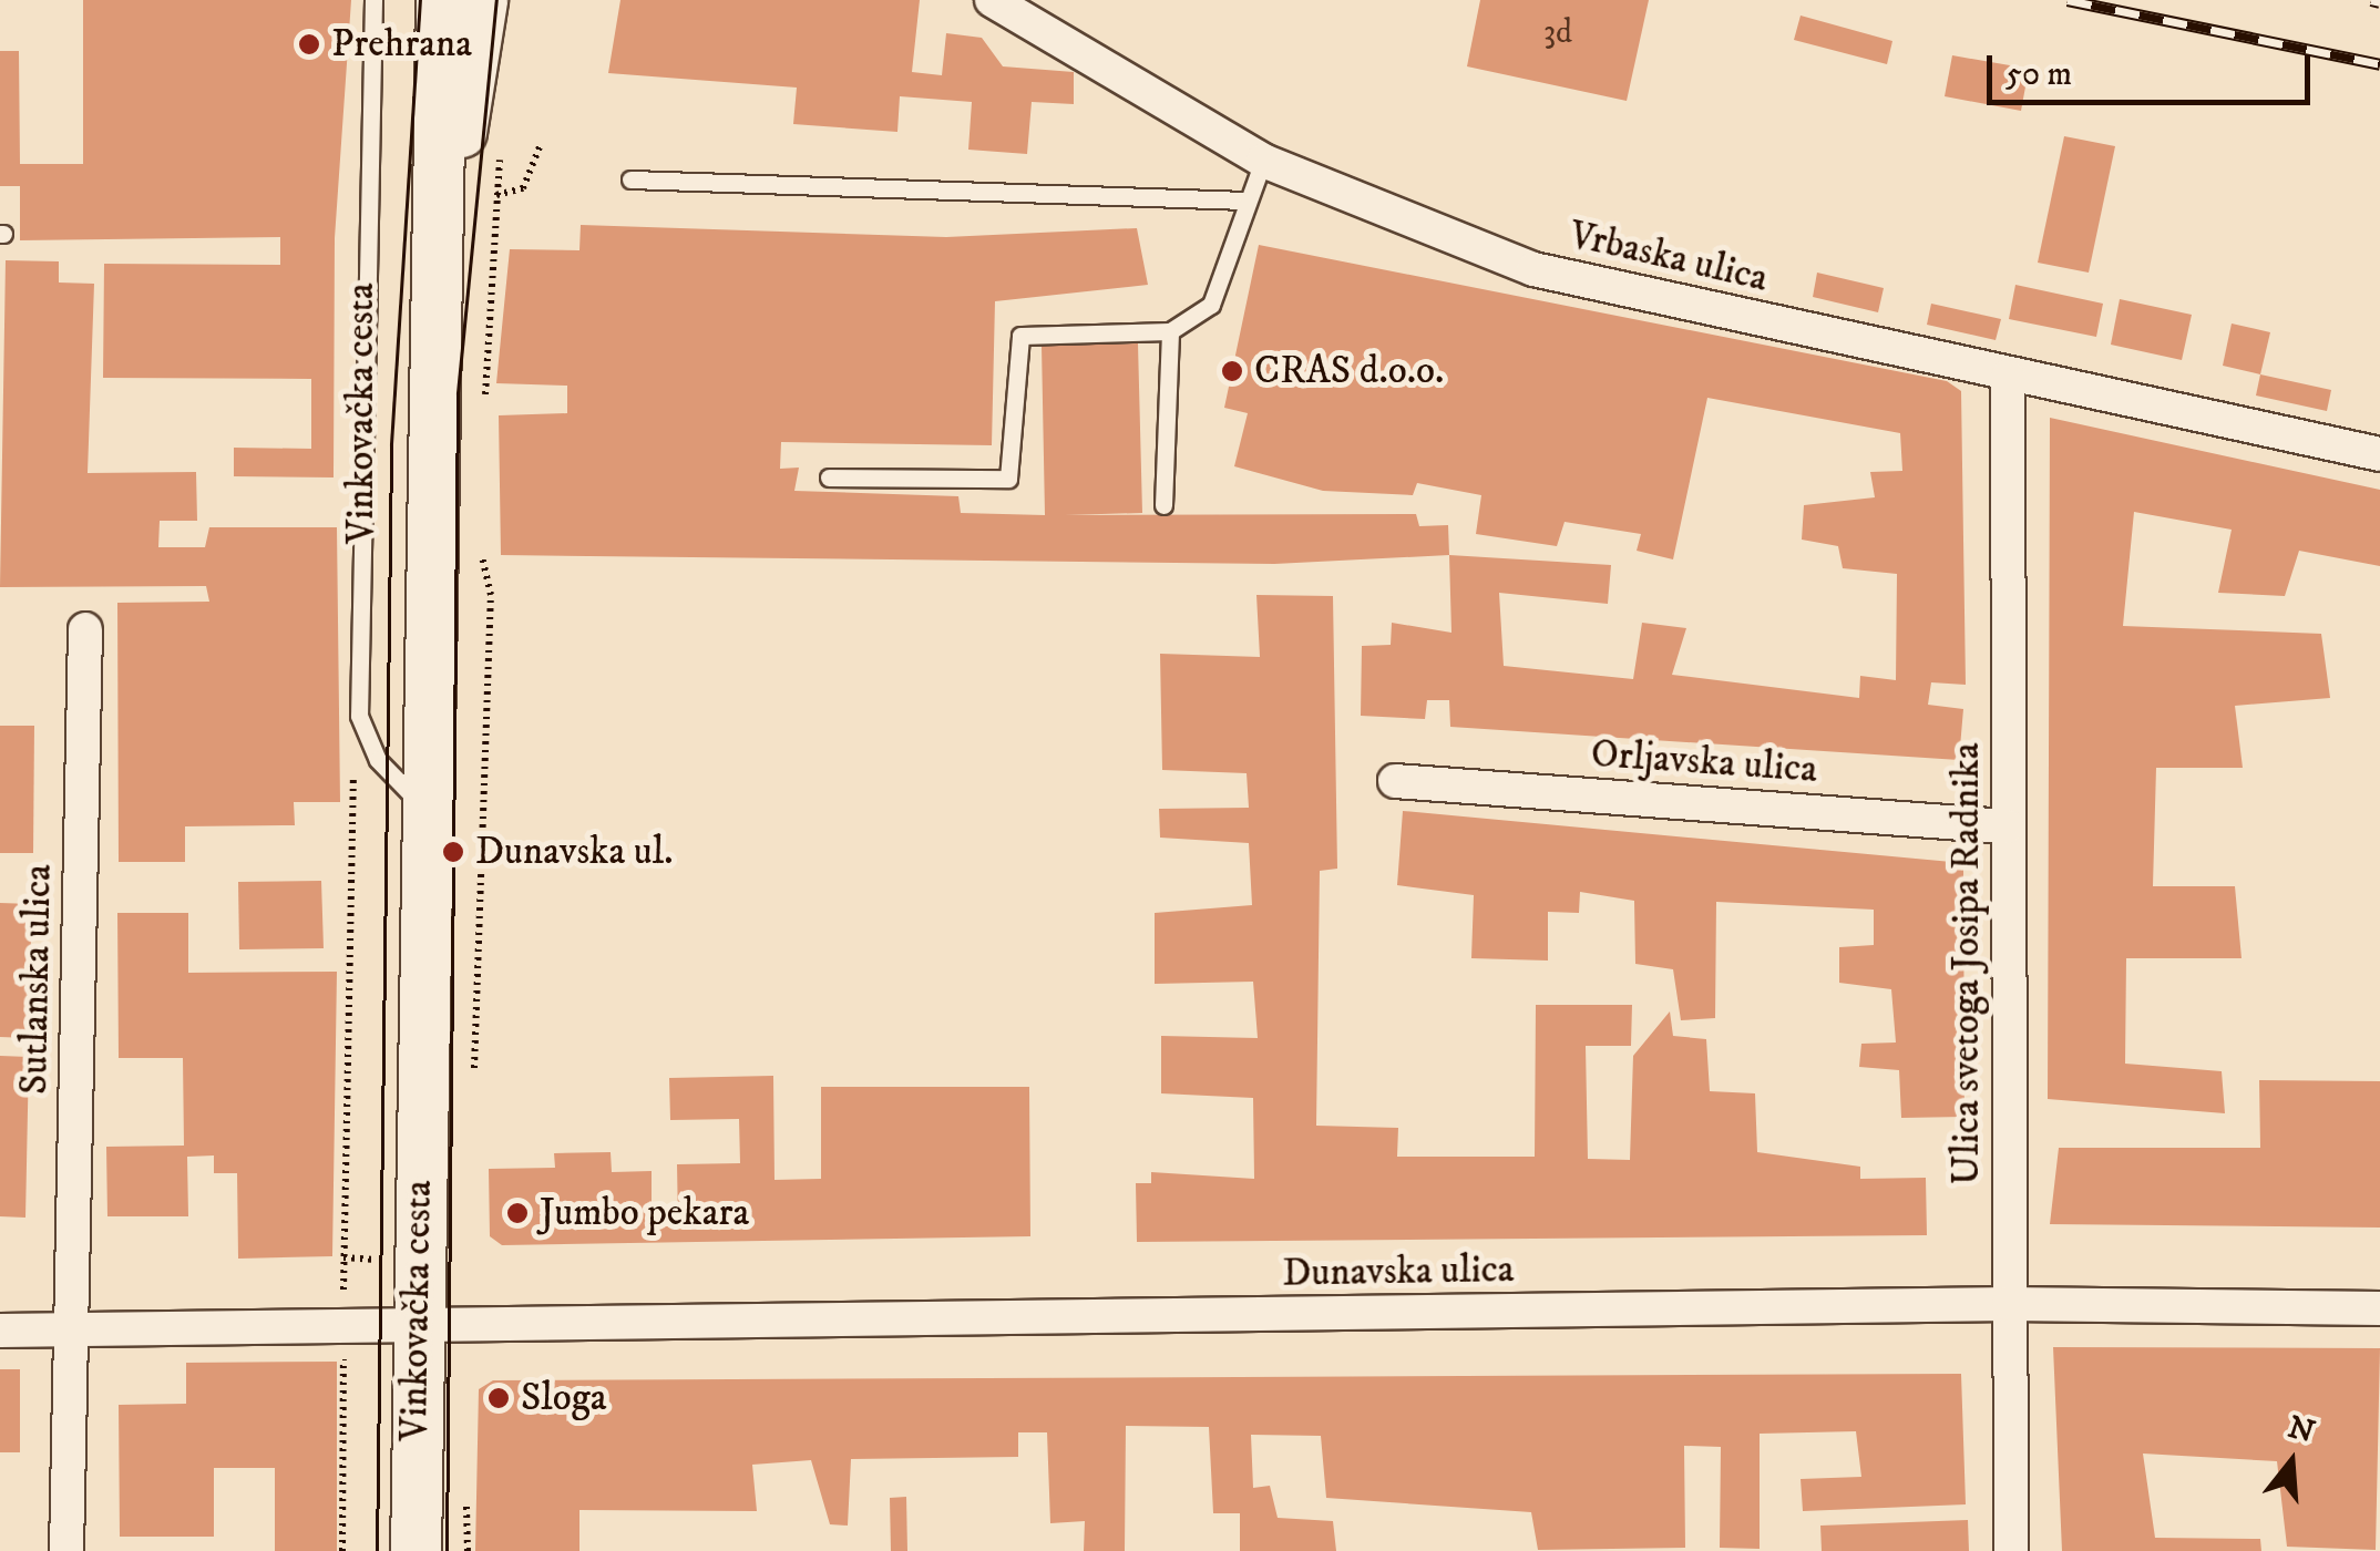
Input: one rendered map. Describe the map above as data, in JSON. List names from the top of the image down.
{
  "streets": {
    "main road": ["Vinkovačka cesta"],
    "street": [
      "Vrbaska ulica",
      "Orljavska ulica",
      "Ulica svetoga Josipa Radnika",
      "Sutlanska ulica",
      "Dunavska ulica"
    ]
  },
  "crossings": [
    ["Vrbaska ulica", "Ulica svetoga Josipa Radnika"],
    ["Vinkovačka cesta", "Dunavska ulica"],
    ["Orljavska ulica", "Ulica svetoga Josipa Radnika"],
    ["Ulica svetoga Josipa Radnika", "Dunavska ulica"]
  ],
  "places": [
    "Prehrana",
    "CRAS d.o.o.",
    "Dunavska ul.",
    "Jumbo pekara",
    "Sloga"
  ],
  "house_numbers": ["3d"],
  "scale_bar": "50 m",
  "north": "top"
}
